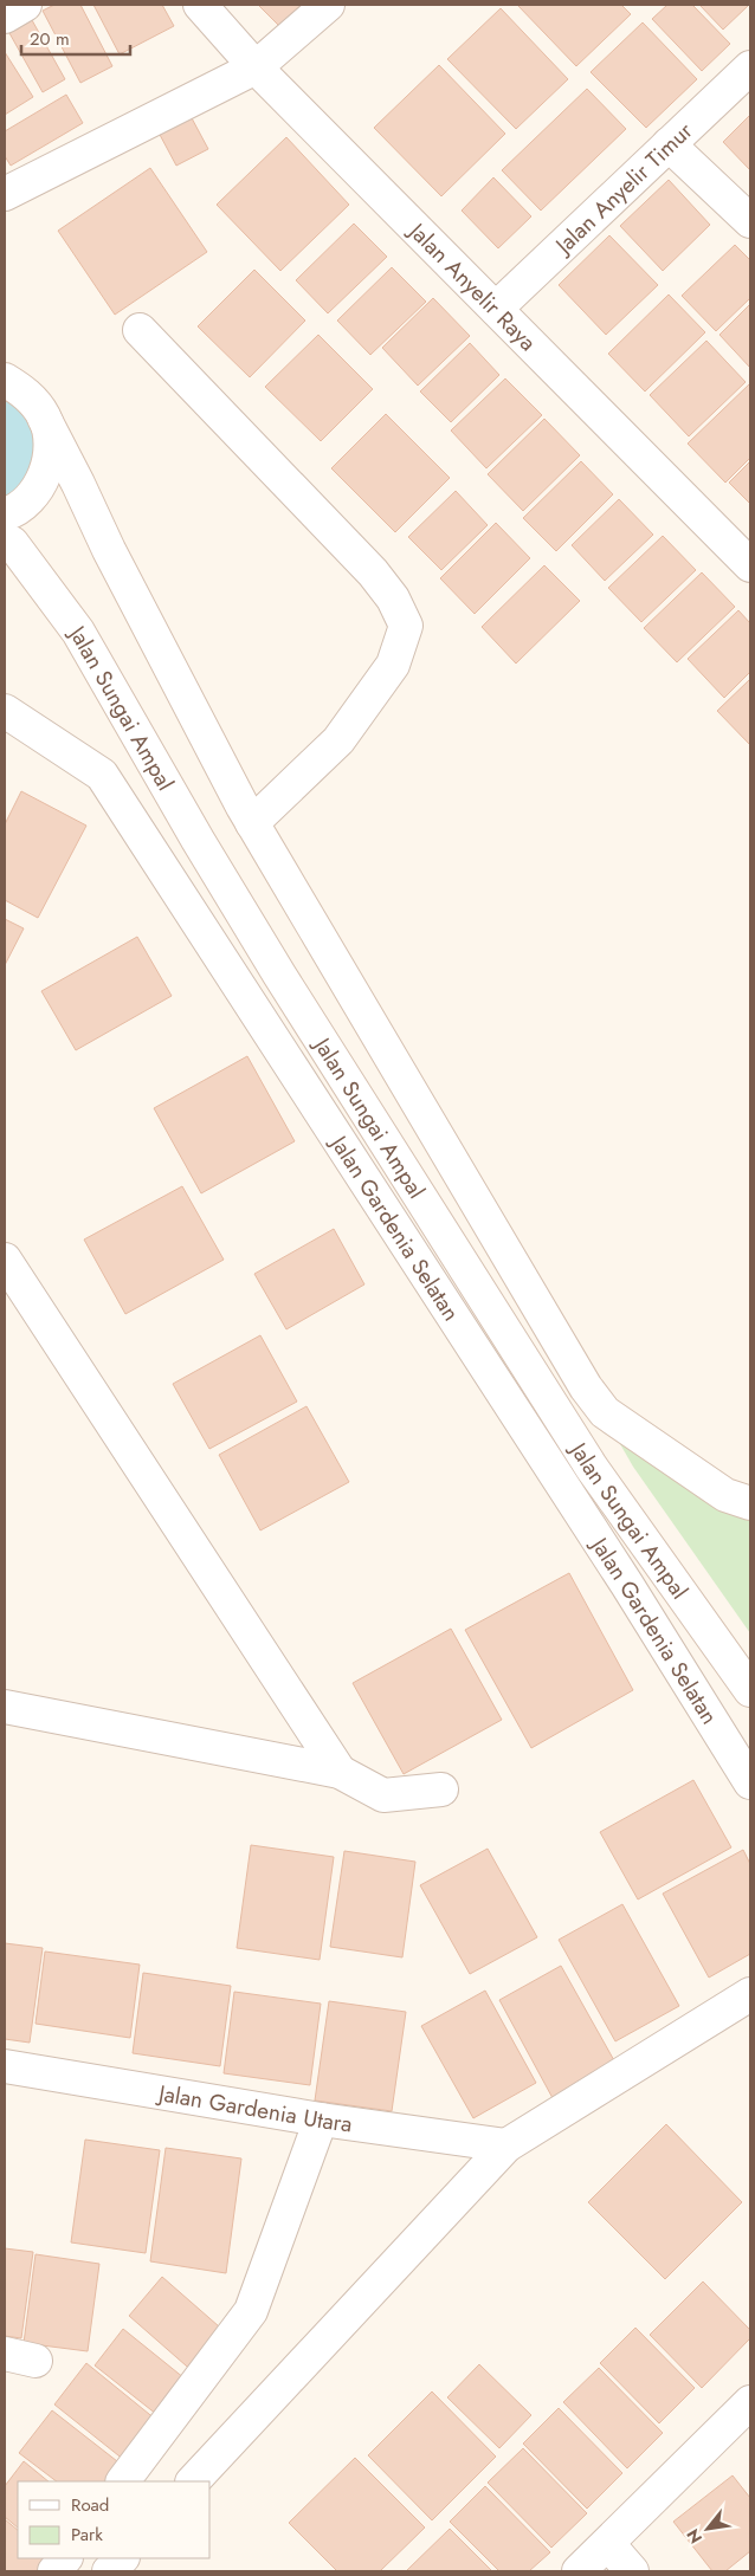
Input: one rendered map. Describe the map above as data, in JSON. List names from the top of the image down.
{
  "streets": {
    "street": [
      "Jalan Anyelir Timur",
      "Jalan Anyelir Raya",
      "Jalan Sungai Ampal",
      "Jalan Gardenia Selatan",
      "Jalan Gardenia Utara"
    ]
  },
  "crossings": [
    ["Jalan Anyelir Timur", "Jalan Anyelir Raya"]
  ],
  "legend": ["Road", "Park"],
  "scale_bar": "20 m",
  "north": "bottom left"
}
